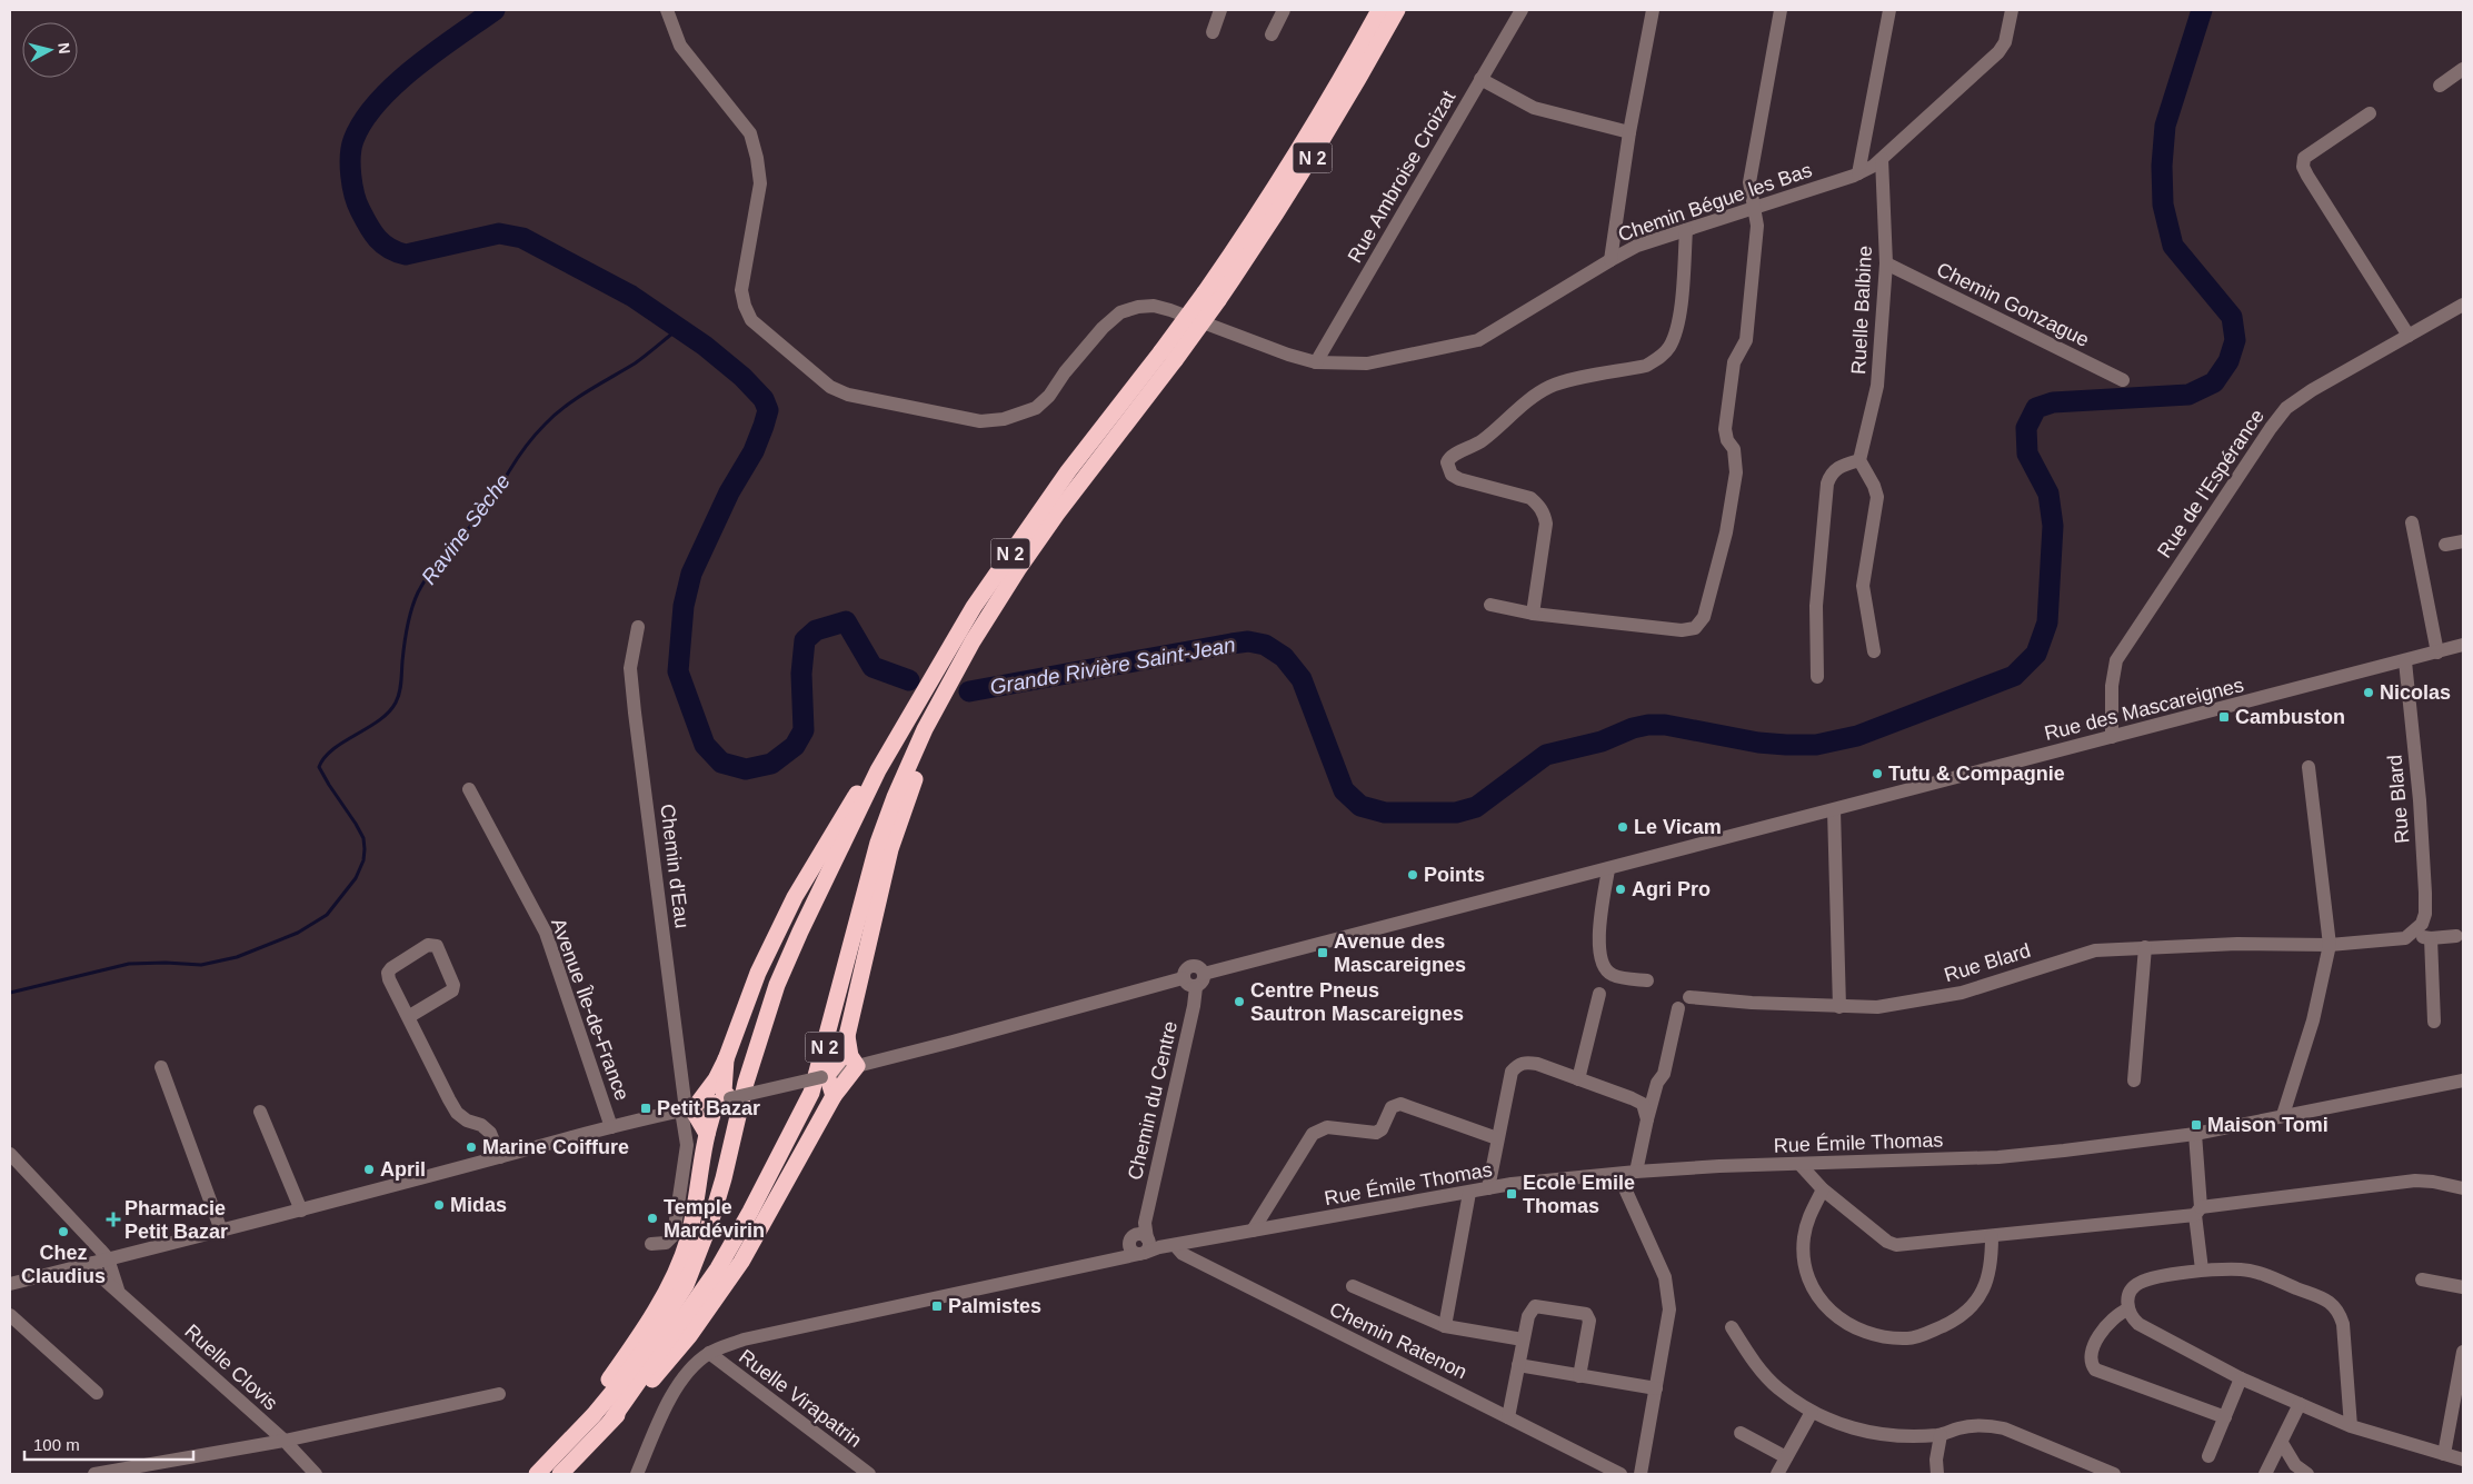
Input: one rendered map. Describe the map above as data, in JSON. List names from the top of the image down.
{
  "streets": {
    "highway": ["N 2"],
    "street": [
      "Rue Ambroise Croizat",
      "Chemin Bégue les Bas",
      "Chemin Gonzague",
      "Ruelle Balbine",
      "Rue de l'Espérance",
      "Rue des Mascareignes",
      "Rue Blard",
      "Chemin d'Eau",
      "Avenue Île-de-France",
      "Chemin du Centre",
      "Rue Émile Thomas",
      "Chemin Ratenon",
      "Ruelle Clovis",
      "Ruelle Virapatrin"
    ]
  },
  "crossings": [
    ["Rue Ambroise Croizat", "Chemin Bégue les Bas"],
    ["Chemin Bégue les Bas", "Ruelle Balbine"],
    ["Chemin Gonzague", "Ruelle Balbine"],
    ["Rue de l'Espérance", "Rue des Mascareignes"],
    ["Rue des Mascareignes", "Rue Blard"],
    ["Chemin d'Eau", "Avenue Île-de-France"],
    ["Avenue Île-de-France", "Ruelle Clovis"],
    ["Rue Émile Thomas", "Chemin Ratenon"]
  ],
  "water": ["Ravine Sèche", "Grande Rivière Saint-Jean"],
  "places": {
    "other": [
      "Nicolas",
      "Tutu & Compagnie",
      "Le Vicam",
      "Points",
      "Agri Pro",
      "Centre Pneus Sautron Mascareignes",
      "Marine Coiffure",
      "April",
      "Midas",
      "Temple Mardévirin",
      "Chez Claudius"
    ],
    "transit": [
      "Cambuston",
      "Avenue des Mascareignes",
      "Petit Bazar",
      "Maison Tomi",
      "Ecole Emile Thomas",
      "Palmistes"
    ],
    "health": ["Pharmacie Petit Bazar"]
  },
  "scale_bar": "100 m",
  "north": "right"
}
